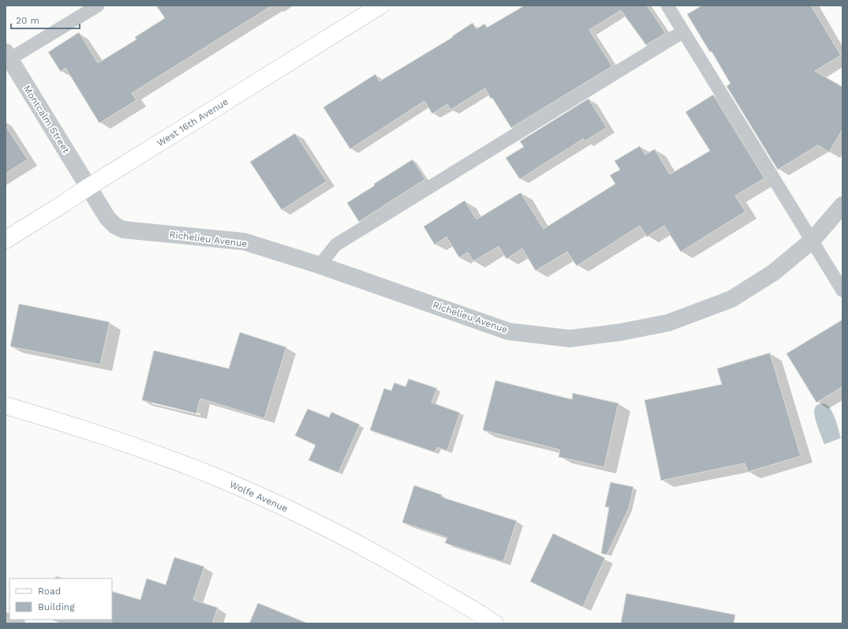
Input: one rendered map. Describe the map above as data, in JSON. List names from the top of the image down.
{
  "streets": {
    "street": [
      "Montcalm Street",
      "West 16th Avenue",
      "Richelieu Avenue",
      "Wolfe Avenue"
    ]
  },
  "crossings": [
    ["Montcalm Street", "West 16th Avenue"],
    ["Montcalm Street", "Richelieu Avenue"],
    ["West 16th Avenue", "Richelieu Avenue"]
  ],
  "legend": ["Road", "Building"],
  "scale_bar": "20 m"
}
